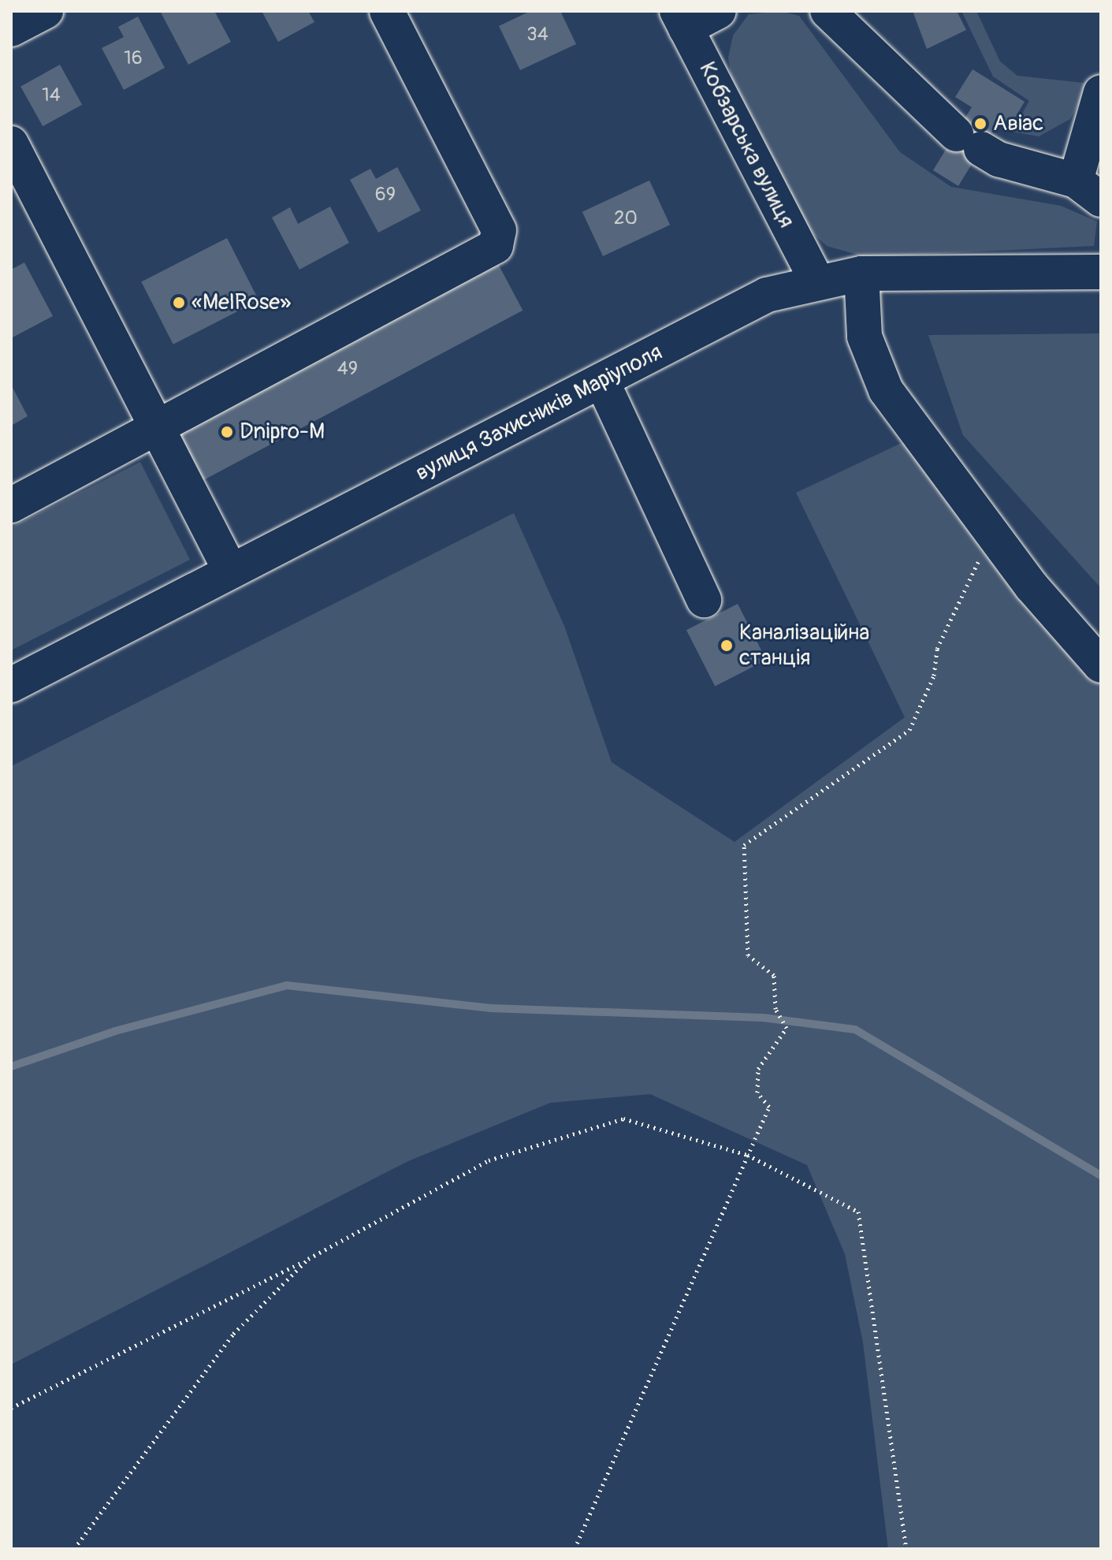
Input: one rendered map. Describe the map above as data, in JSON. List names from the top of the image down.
{
  "streets": {
    "street": ["Кобзарська вулиця", "вулиця Захисників Маріуполя"]
  },
  "crossings": [
    ["Кобзарська вулиця", "вулиця Захисників Маріуполя"]
  ],
  "places": [
    "Авіас",
    "«MelRose»",
    "Dnipro-M",
    "Каналізаційна станція"
  ],
  "house_numbers": [
    "34",
    "16",
    "14",
    "69",
    "20",
    "49"
  ]
}
